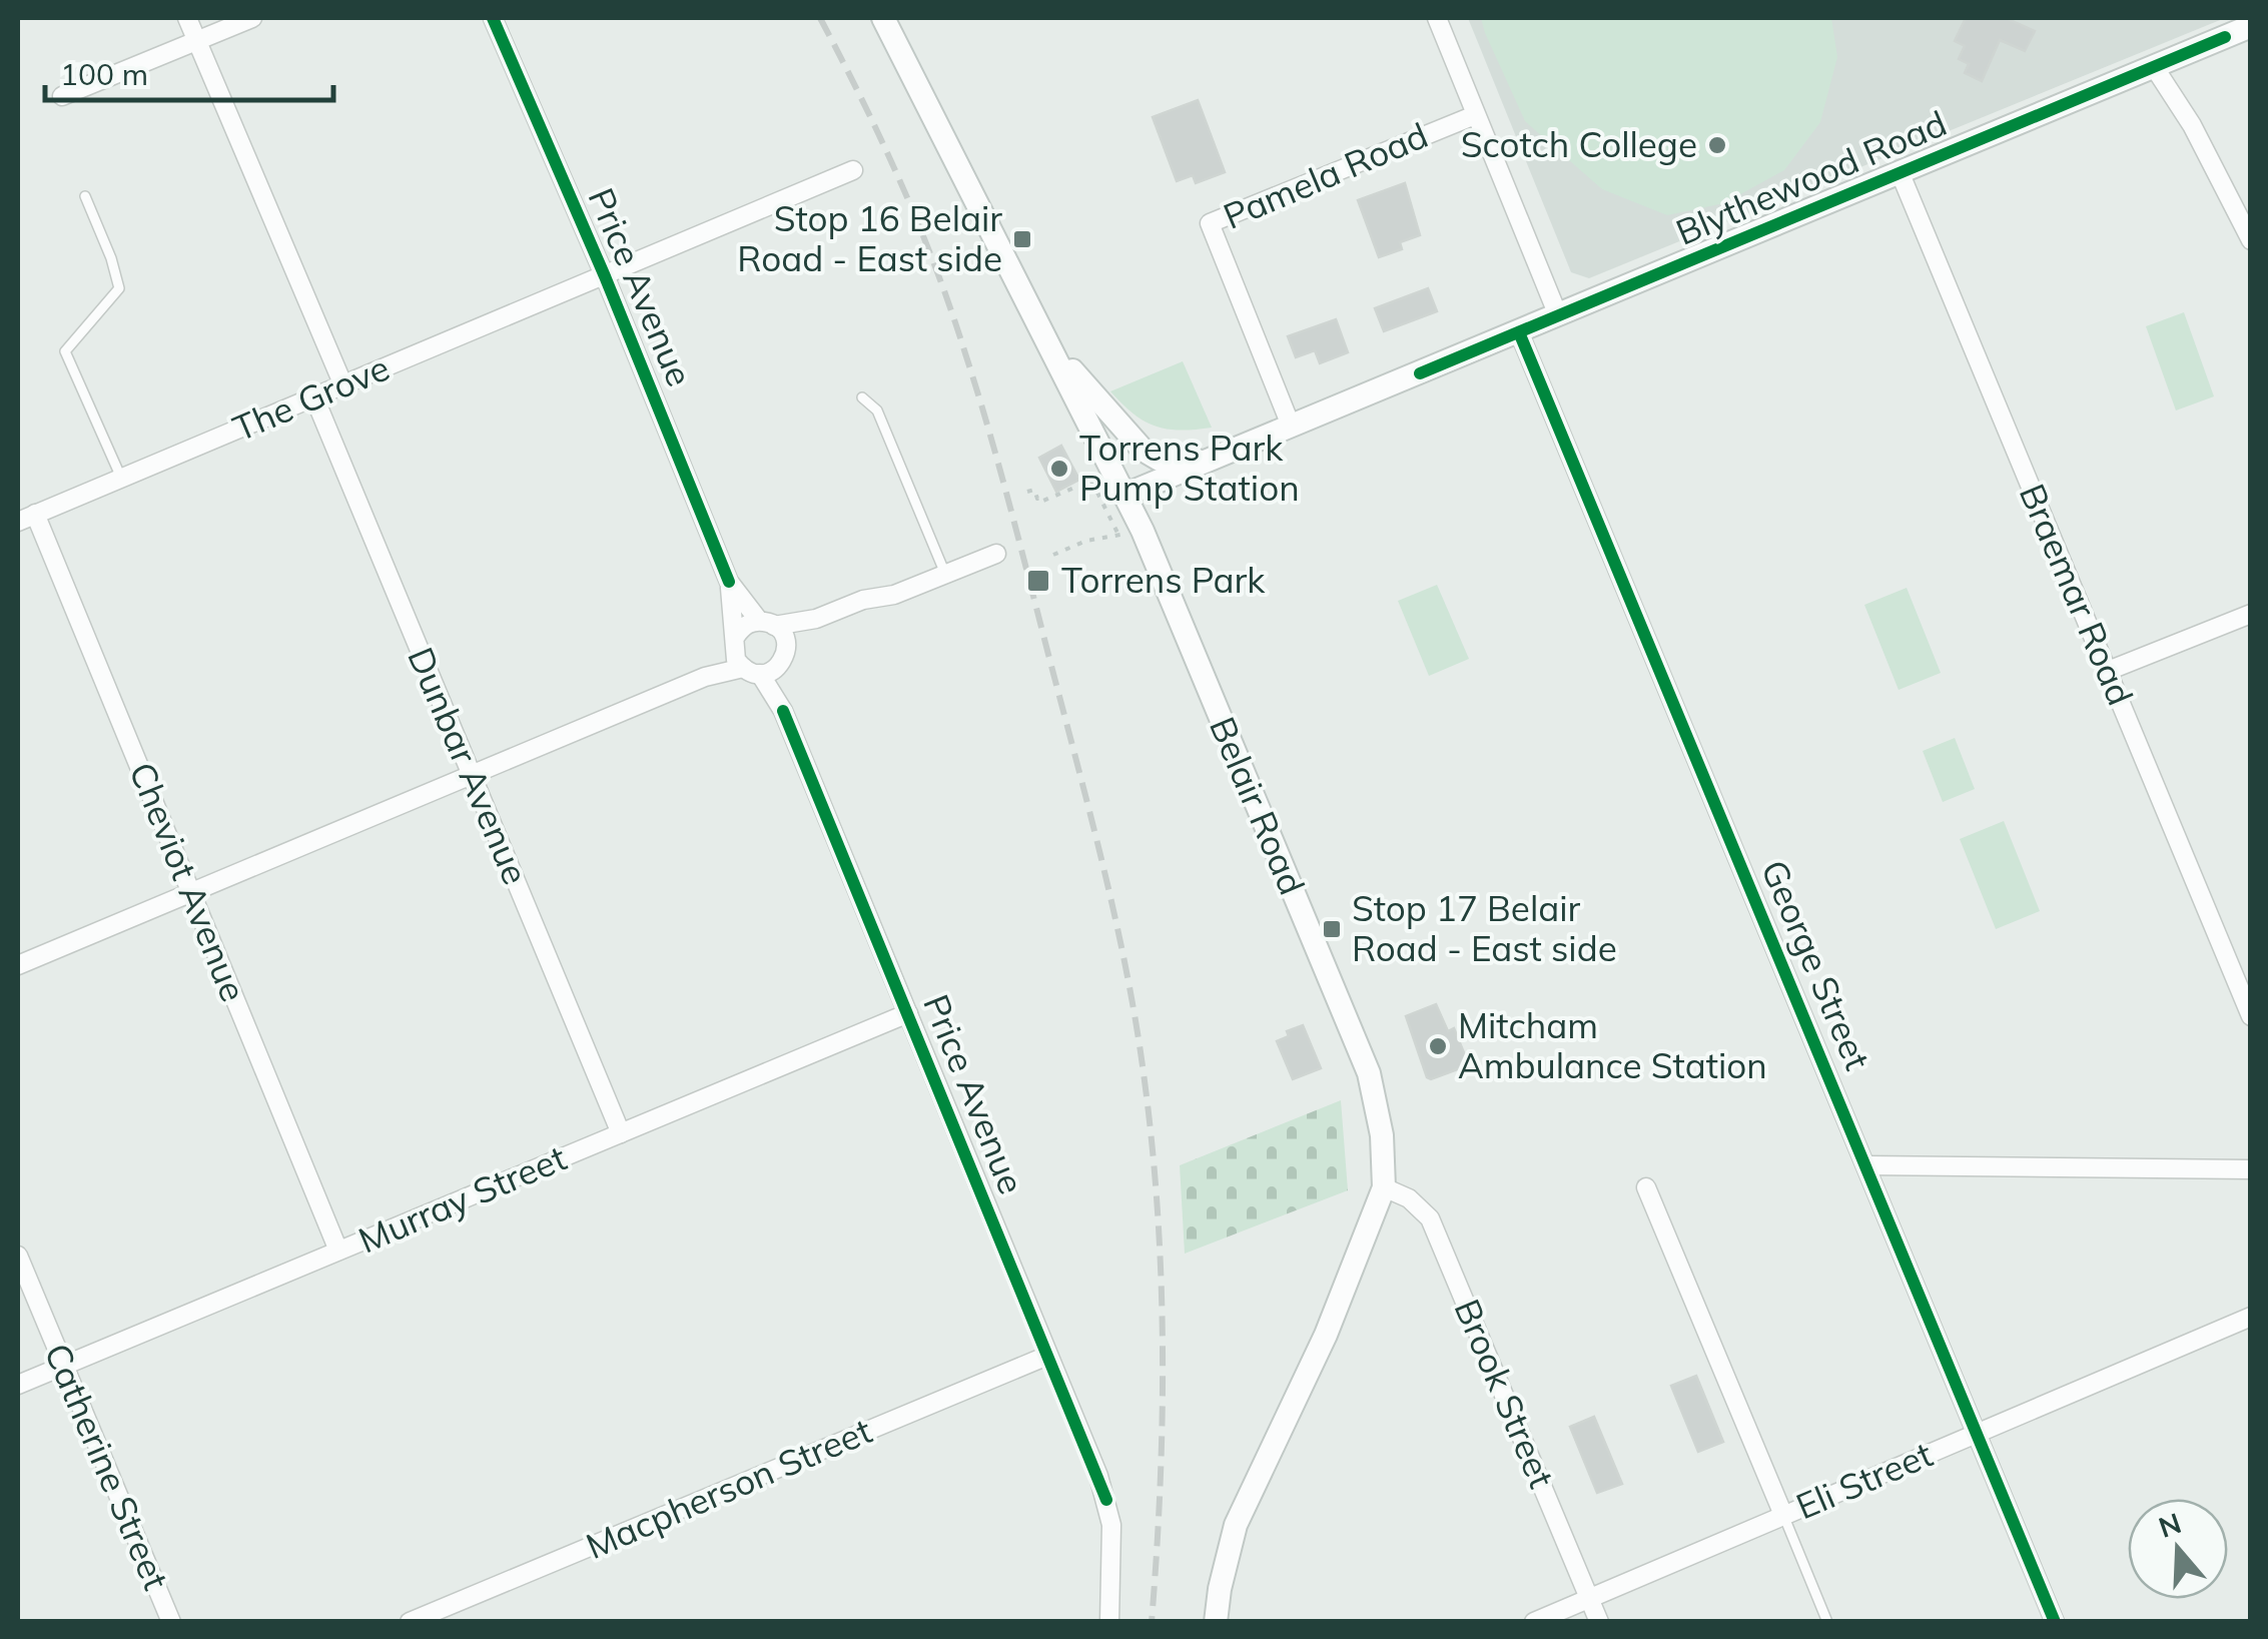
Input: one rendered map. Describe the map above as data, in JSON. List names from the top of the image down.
{
  "streets": {
    "main road": ["Blythewood Road", "Belair Road"],
    "street": [
      "Pamela Road",
      "Price Avenue",
      "The Grove",
      "Braemar Road",
      "Dunbar Avenue",
      "Cheviot Avenue",
      "George Street",
      "Murray Street",
      "Brook Street",
      "Catherine Street",
      "Eli Street",
      "Macpherson Street"
    ]
  },
  "crossings": [
    ["Pamela Road", "Blythewood Road"],
    ["Blythewood Road", "Braemar Road"],
    ["Blythewood Road", "Belair Road"],
    ["Blythewood Road", "George Street"],
    ["Price Avenue", "The Grove"],
    ["Price Avenue", "Murray Street"],
    ["Price Avenue", "Macpherson Street"],
    ["The Grove", "Dunbar Avenue"],
    ["The Grove", "Cheviot Avenue"],
    ["Dunbar Avenue", "Murray Street"],
    ["Belair Road", "Brook Street"],
    ["Cheviot Avenue", "Murray Street"],
    ["George Street", "Eli Street"],
    ["Murray Street", "Catherine Street"],
    ["Brook Street", "Eli Street"]
  ],
  "places": {
    "other": ["Scotch College", "Torrens Park Pump Station", "Mitcham Ambulance Station"],
    "transit": ["Stop 16 Belair Road - East side", "Torrens Park", "Stop 17 Belair Road - East side"]
  },
  "scale_bar": "100 m",
  "north": "top"
}
